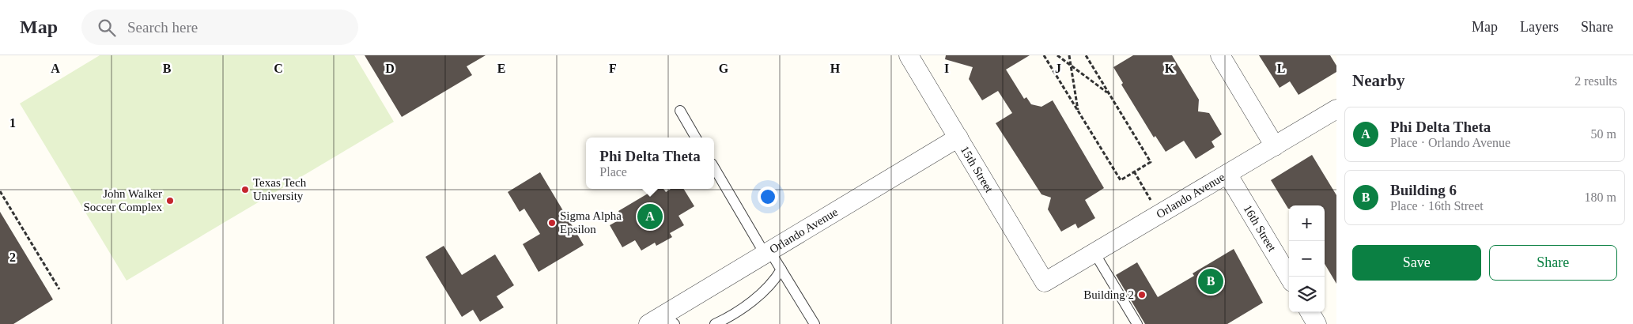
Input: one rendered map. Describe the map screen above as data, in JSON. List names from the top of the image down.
{
  "streets": {
    "street": ["15th Street", "Orlando Avenue", "16th Street"]
  },
  "crossings": [
    ["15th Street", "Orlando Avenue"],
    ["Orlando Avenue", "16th Street"]
  ],
  "places": [
    "Texas Tech University",
    "John Walker Soccer Complex",
    "Sigma Alpha Epsilon",
    "Building 2"
  ],
  "page": {
    "header": "Map",
    "search": "Search here",
    "nav": ["Map", "Layers", "Share"],
    "heading": ["Nearby", "2 results"],
    "list": [
      {
        "mark": "A",
        "name": "Phi Delta Theta",
        "note": "Place · Orlando Avenue",
        "value": "50 m"
      },
      {
        "mark": "B",
        "name": "Building 6",
        "note": "Place · 16th Street",
        "value": "180 m"
      }
    ],
    "popup": ["Phi Delta Theta", "Place"],
    "pins": ["A", "B"],
    "map_buttons": ["+", "−"],
    "buttons": ["Save", "Share"]
  },
  "grid": {
    "columns": [
      "A",
      "B",
      "C",
      "D",
      "E",
      "F",
      "G",
      "H",
      "I",
      "J",
      "K",
      "L"
    ],
    "rows": ["1", "2"]
  }
}
